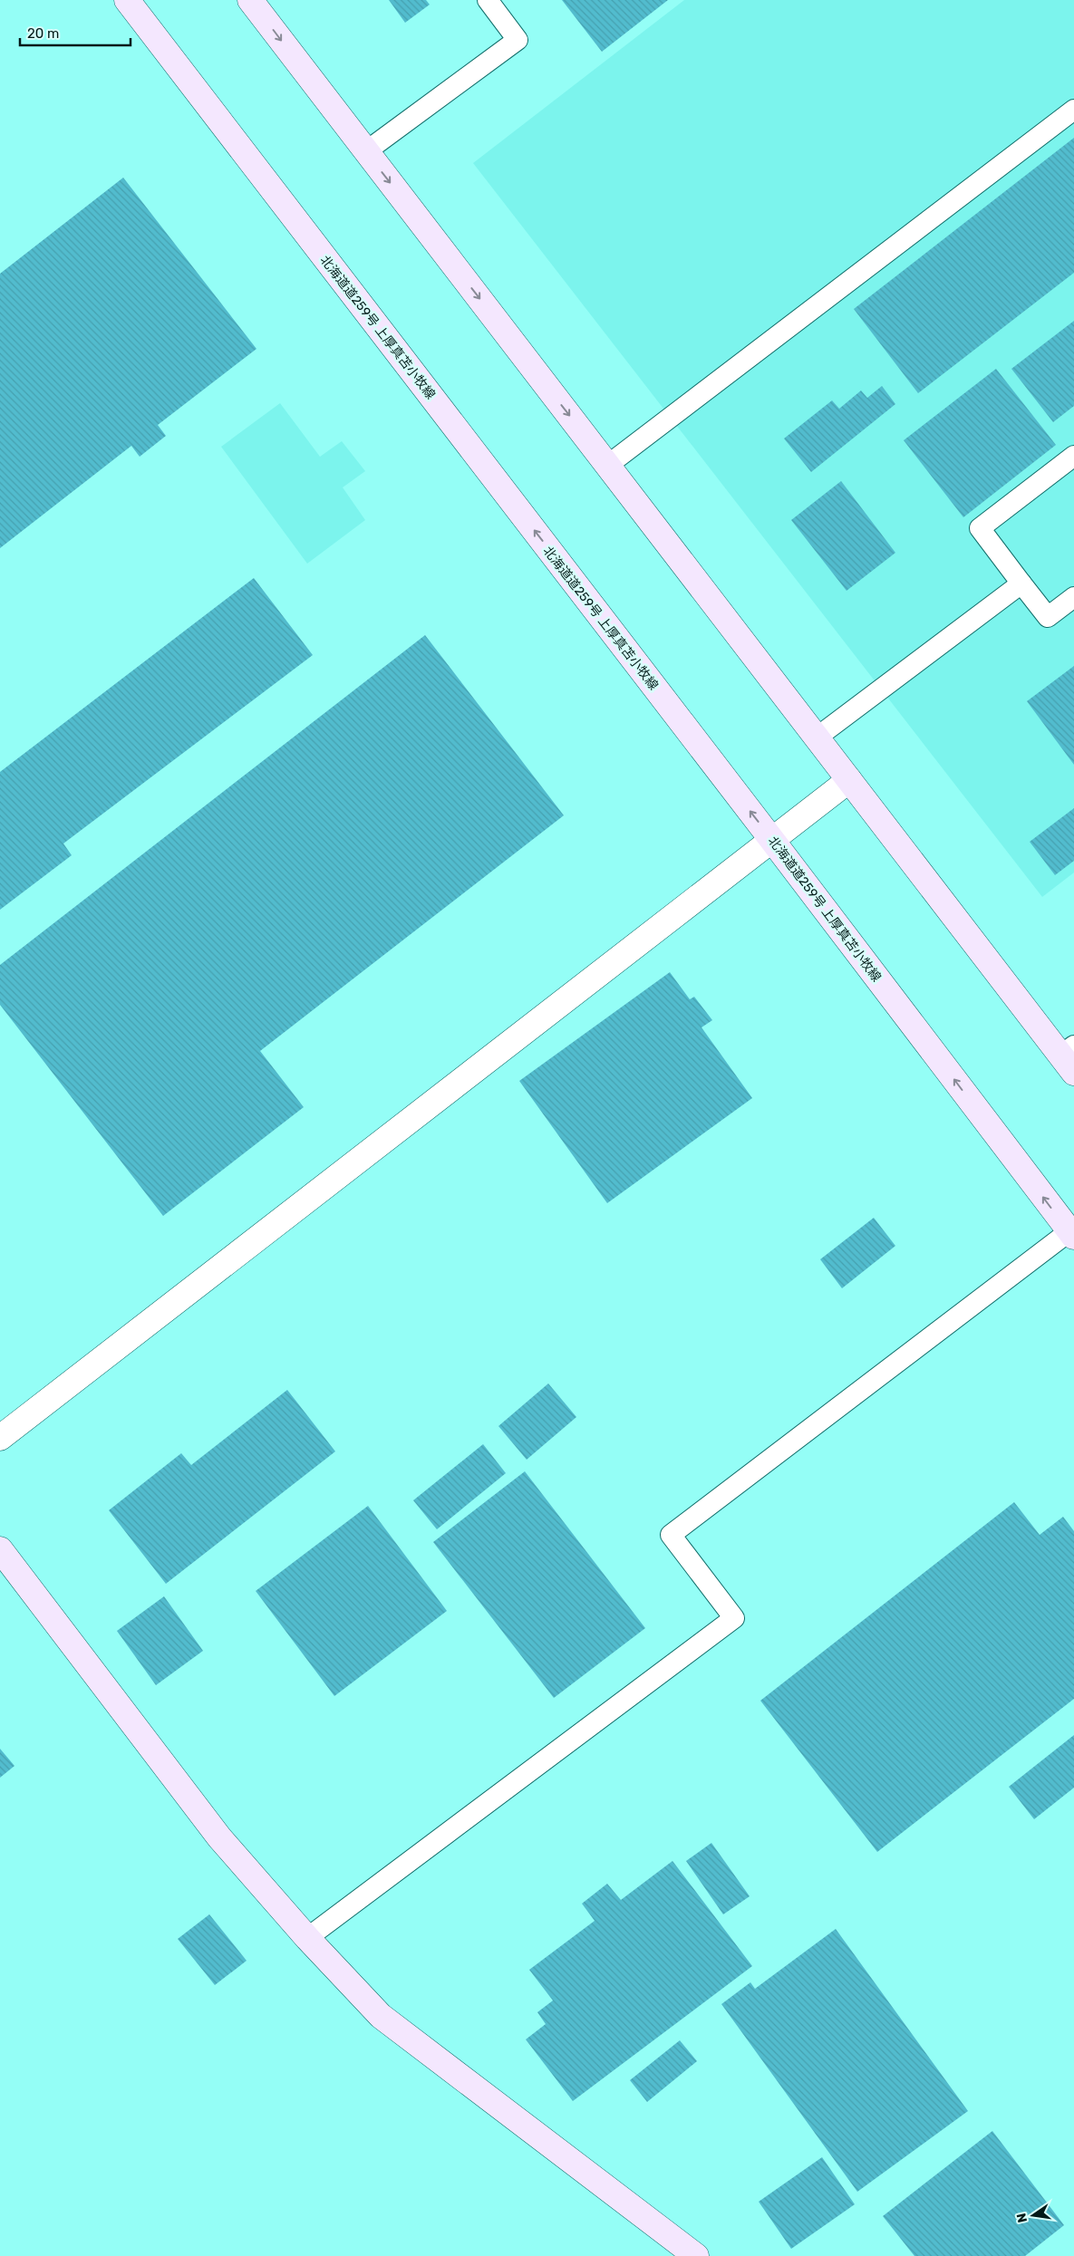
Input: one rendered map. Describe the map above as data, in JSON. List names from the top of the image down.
{
  "streets": {
    "main road": ["北海道道259号 上厚真苫小牧線"]
  },
  "scale_bar": "20 m",
  "north": "left"
}
